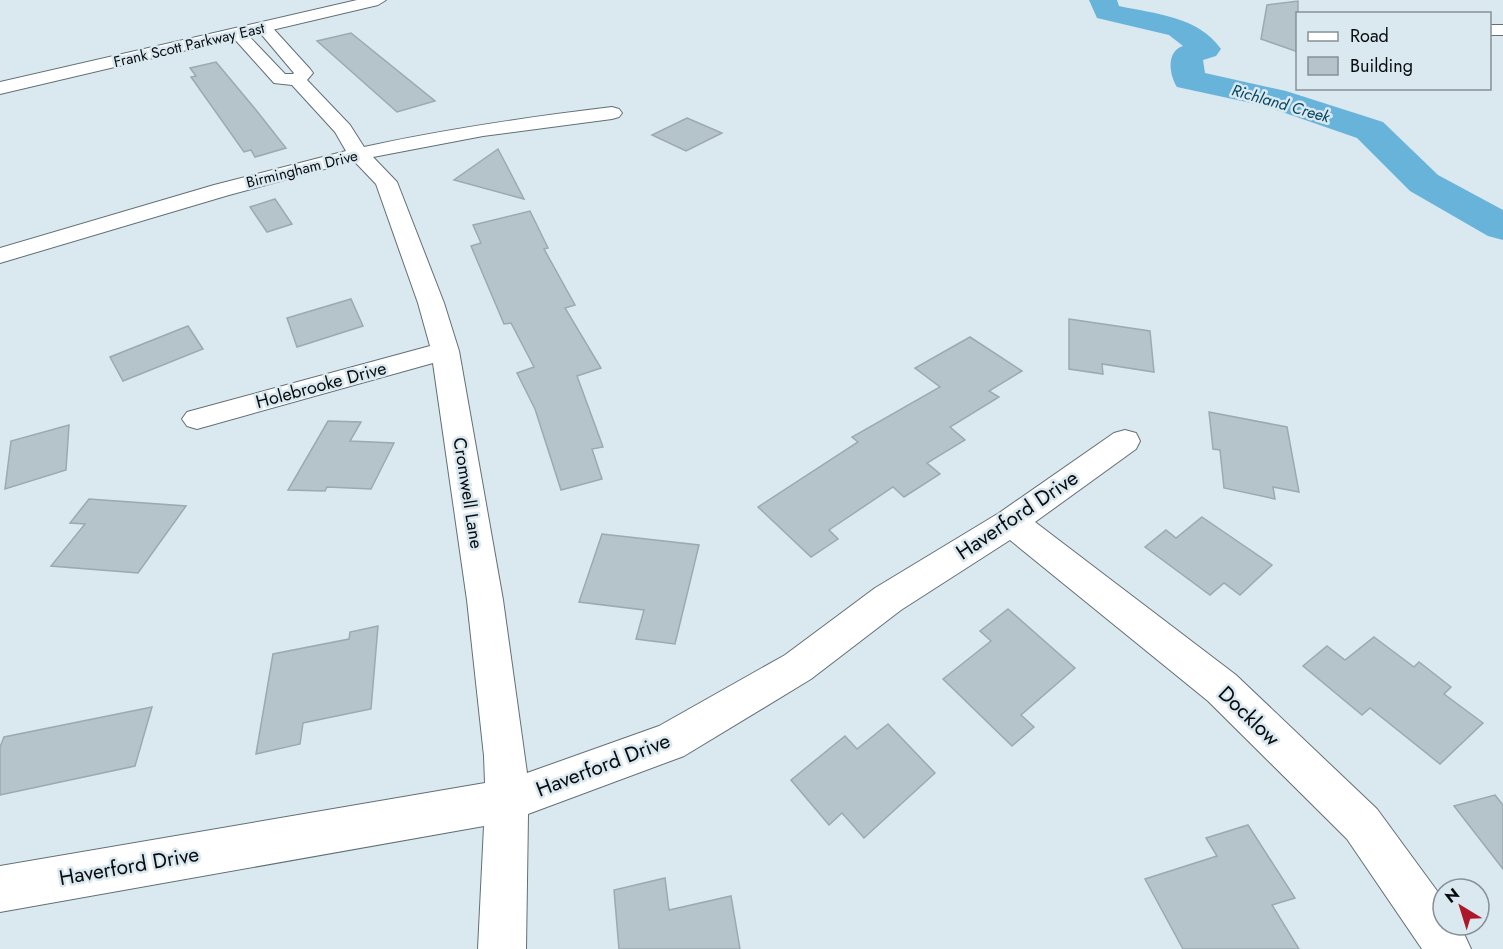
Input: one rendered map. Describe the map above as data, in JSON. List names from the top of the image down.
{
  "streets": {
    "main road": ["Frank Scott Parkway East"],
    "street": [
      "Birmingham Drive",
      "Holebrooke Drive",
      "Cromwell Lane",
      "Haverford Drive",
      "Docklow"
    ]
  },
  "crossings": [
    ["Frank Scott Parkway East", "Cromwell Lane"],
    ["Birmingham Drive", "Cromwell Lane"],
    ["Holebrooke Drive", "Cromwell Lane"],
    ["Cromwell Lane", "Haverford Drive"],
    ["Haverford Drive", "Docklow"]
  ],
  "water": ["Richland Creek"],
  "legend": ["Road", "Building"],
  "north": "top left"
}
